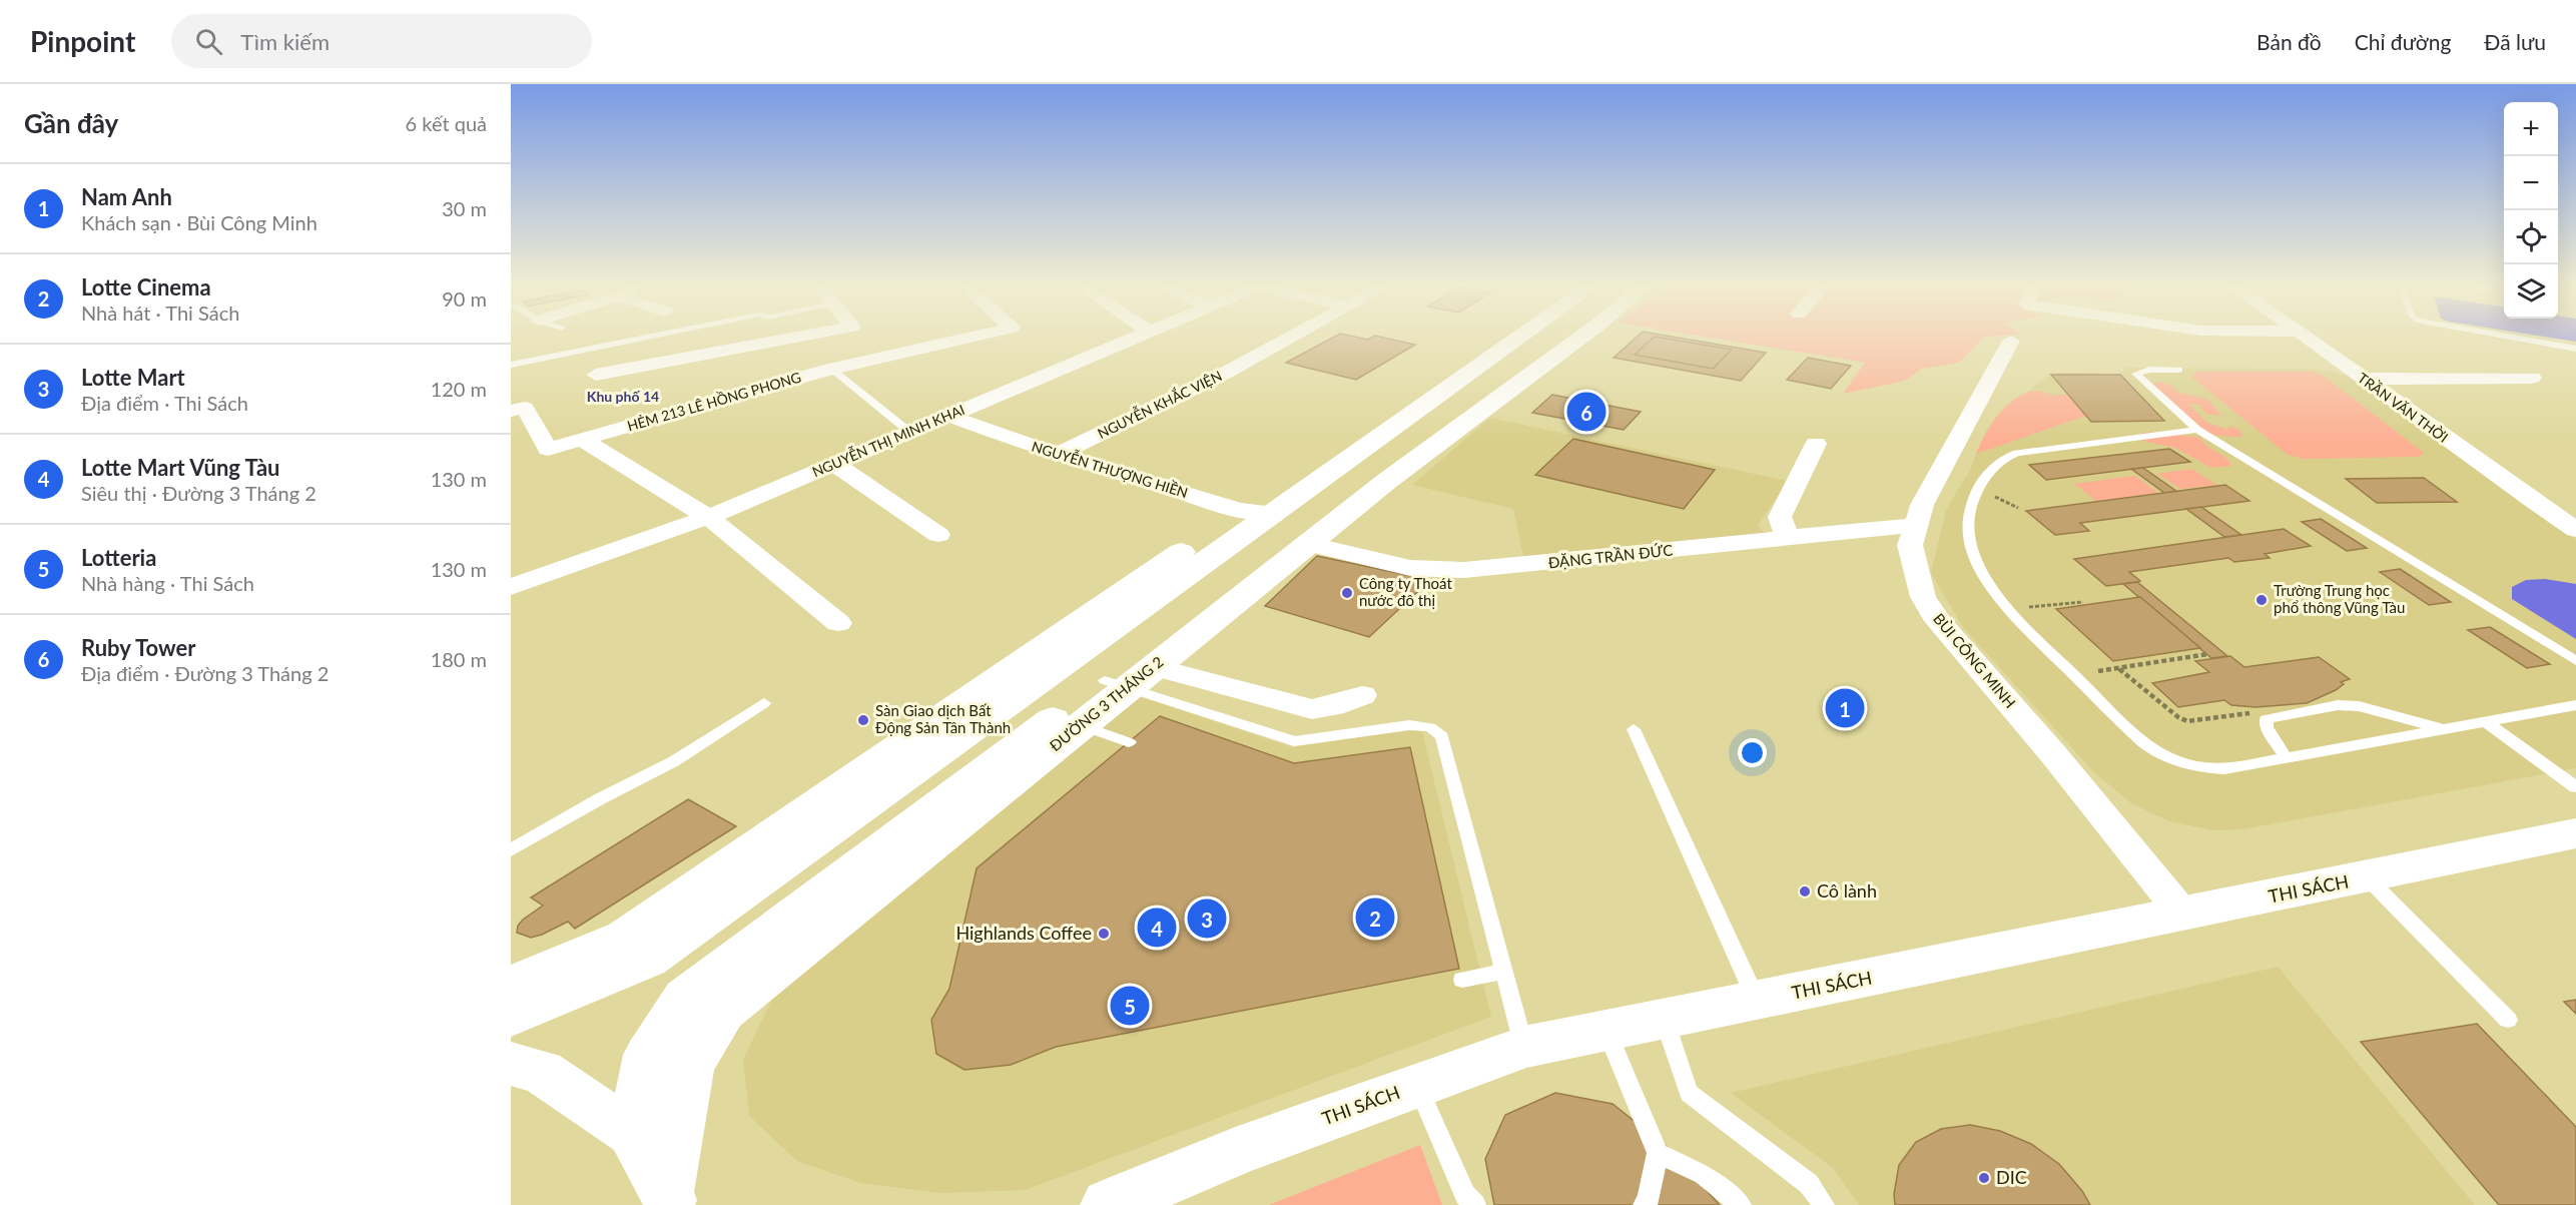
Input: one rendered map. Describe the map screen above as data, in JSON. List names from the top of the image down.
{
  "streets": {
    "main road": ["ĐƯỜNG 3 THÁNG 2", "THI SÁCH"],
    "street": [
      "HẺM 213 LÊ HỒNG PHONG",
      "NGUYỄN KHẮC VIỆN",
      "TRẦN VĂN THỜI",
      "NGUYỄN THỊ MINH KHAI",
      "NGUYỄN THƯỢNG HIỀN",
      "ĐẶNG TRẦN ĐỨC",
      "BÙI CÔNG MINH"
    ]
  },
  "crossings": [
    ["NGUYỄN KHẮC VIỆN", "NGUYỄN THƯỢNG HIỀN"],
    ["NGUYỄN THỊ MINH KHAI", "NGUYỄN THƯỢNG HIỀN"],
    ["ĐẶNG TRẦN ĐỨC", "BÙI CÔNG MINH"],
    ["ĐẶNG TRẦN ĐỨC", "ĐƯỜNG 3 THÁNG 2"],
    ["BÙI CÔNG MINH", "THI SÁCH"]
  ],
  "districts": ["Khu phố 14"],
  "places": [
    "Công ty Thoát nước đô thị",
    "Trường Trung học phổ thông Vũng Tàu",
    "Sàn Giao dịch Bất Động Sản Tân Thành",
    "Cô lành",
    "Highlands Coffee",
    "DIC"
  ],
  "page": {
    "header": "Pinpoint",
    "search": "Tìm kiếm",
    "nav": ["Bản đồ", "Chỉ đường", "Đã lưu"],
    "heading": ["Gần đây", "6 kết quả"],
    "map_buttons": ["+", "−"],
    "list": [
      {
        "mark": "1",
        "name": "Nam Anh",
        "note": "Khách sạn · Bùi Công Minh",
        "value": "30 m"
      },
      {
        "mark": "2",
        "name": "Lotte Cinema",
        "note": "Nhà hát · Thi Sách",
        "value": "90 m"
      },
      {
        "mark": "3",
        "name": "Lotte Mart",
        "note": "Địa điểm · Thi Sách",
        "value": "120 m"
      },
      {
        "mark": "4",
        "name": "Lotte Mart Vũng Tàu",
        "note": "Siêu thị · Đường 3 Tháng 2",
        "value": "130 m"
      },
      {
        "mark": "5",
        "name": "Lotteria",
        "note": "Nhà hàng · Thi Sách",
        "value": "130 m"
      },
      {
        "mark": "6",
        "name": "Ruby Tower",
        "note": "Địa điểm · Đường 3 Tháng 2",
        "value": "180 m"
      }
    ],
    "pins": [
      "6",
      "1",
      "2",
      "3",
      "4",
      "5"
    ]
  }
}
